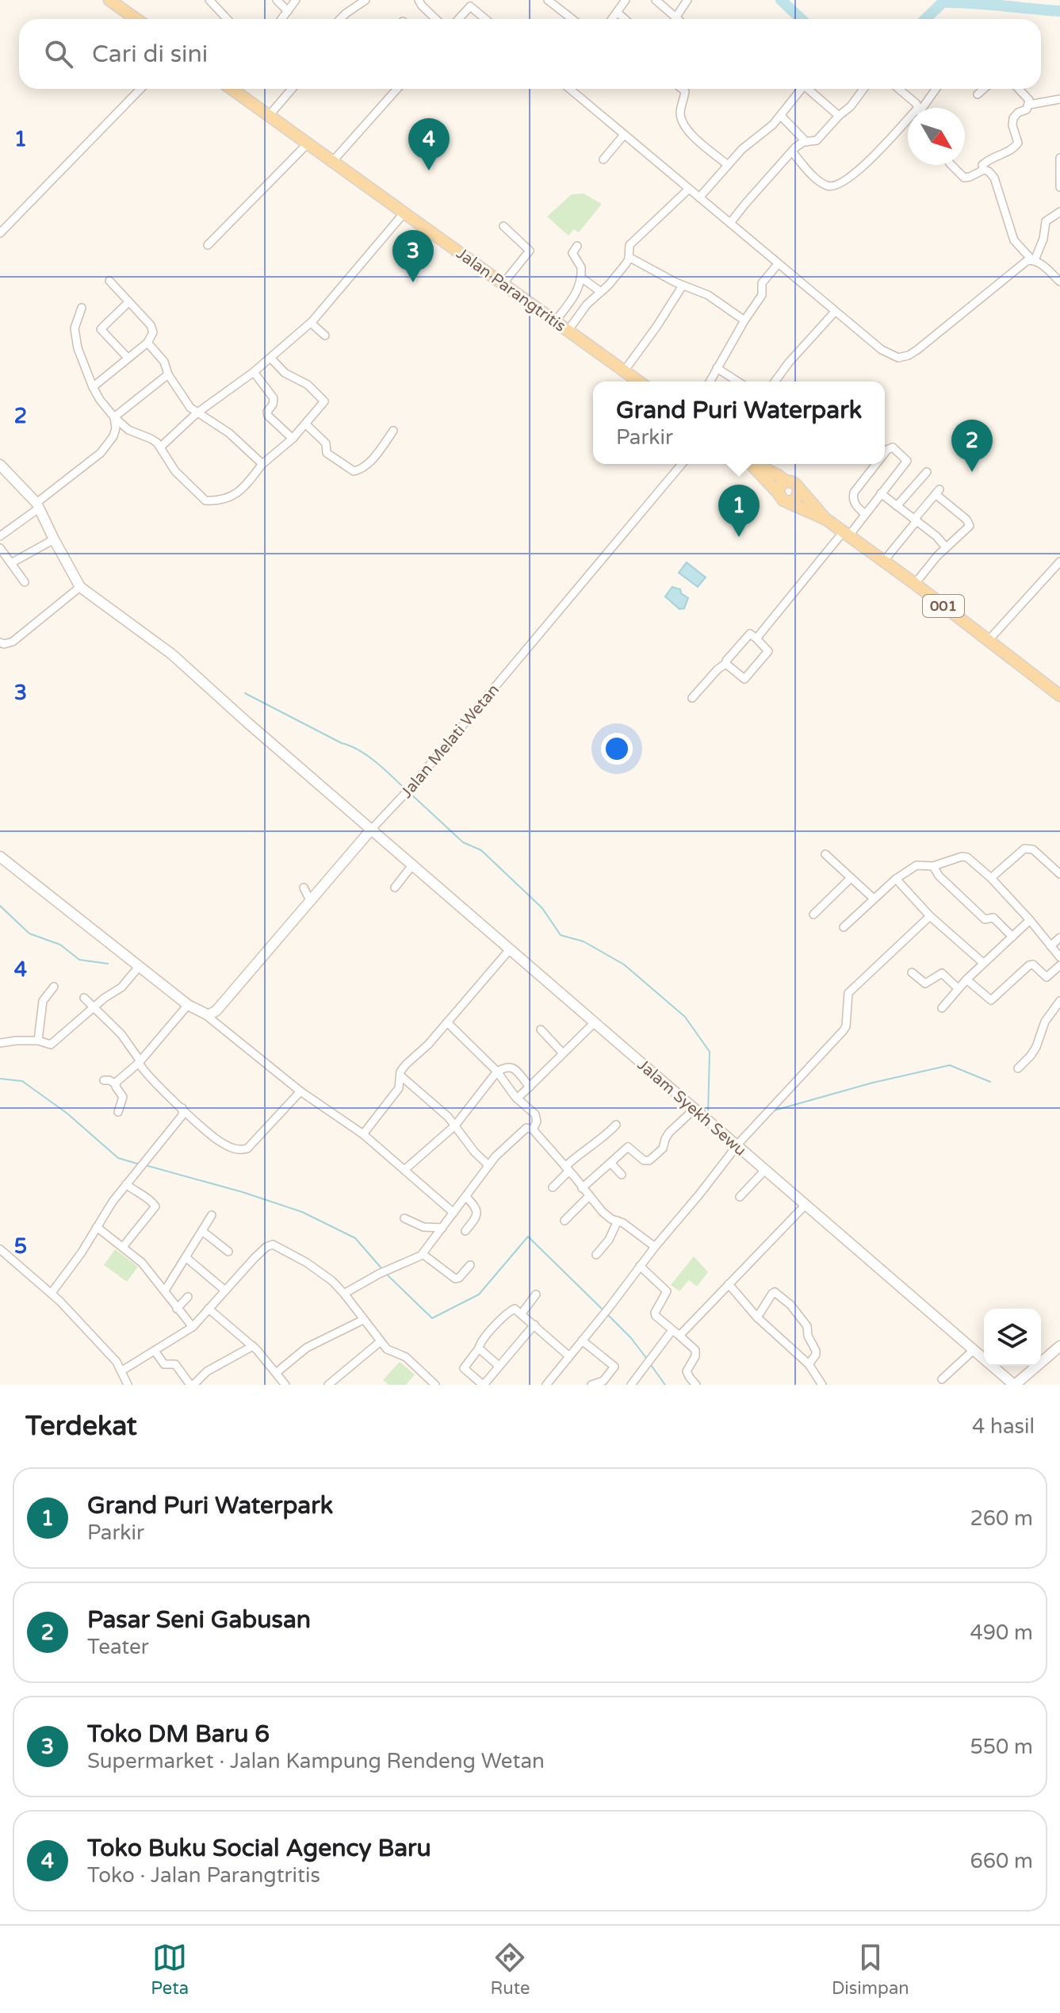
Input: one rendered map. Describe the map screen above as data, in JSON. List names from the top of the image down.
{
  "streets": {
    "main road": ["Jalan Parangtritis", "001"],
    "street": ["Jalan Melati Wetan", "Jalam Syekh Sewu"]
  },
  "crossings": [
    ["Jalan Melati Wetan", "Jalam Syekh Sewu"]
  ],
  "north": "bottom right",
  "page": {
    "search": "Cari di sini",
    "pins": [
      "4",
      "3",
      "2",
      "1"
    ],
    "popup": ["Grand Puri Waterpark", "Parkir"],
    "heading": ["Terdekat", "4 hasil"],
    "list": [
      {
        "mark": "1",
        "name": "Grand Puri Waterpark",
        "note": "Parkir",
        "value": "260 m"
      },
      {
        "mark": "2",
        "name": "Pasar Seni Gabusan",
        "note": "Teater",
        "value": "490 m"
      },
      {
        "mark": "3",
        "name": "Toko DM Baru 6",
        "note": "Supermarket · Jalan Kampung Rendeng Wetan",
        "value": "550 m"
      },
      {
        "mark": "4",
        "name": "Toko Buku Social Agency Baru",
        "note": "Toko · Jalan Parangtritis",
        "value": "660 m"
      }
    ],
    "nav": ["Peta", "Rute", "Disimpan"]
  },
  "grid": {
    "rows": [
      "1",
      "2",
      "3",
      "4",
      "5"
    ]
  }
}
